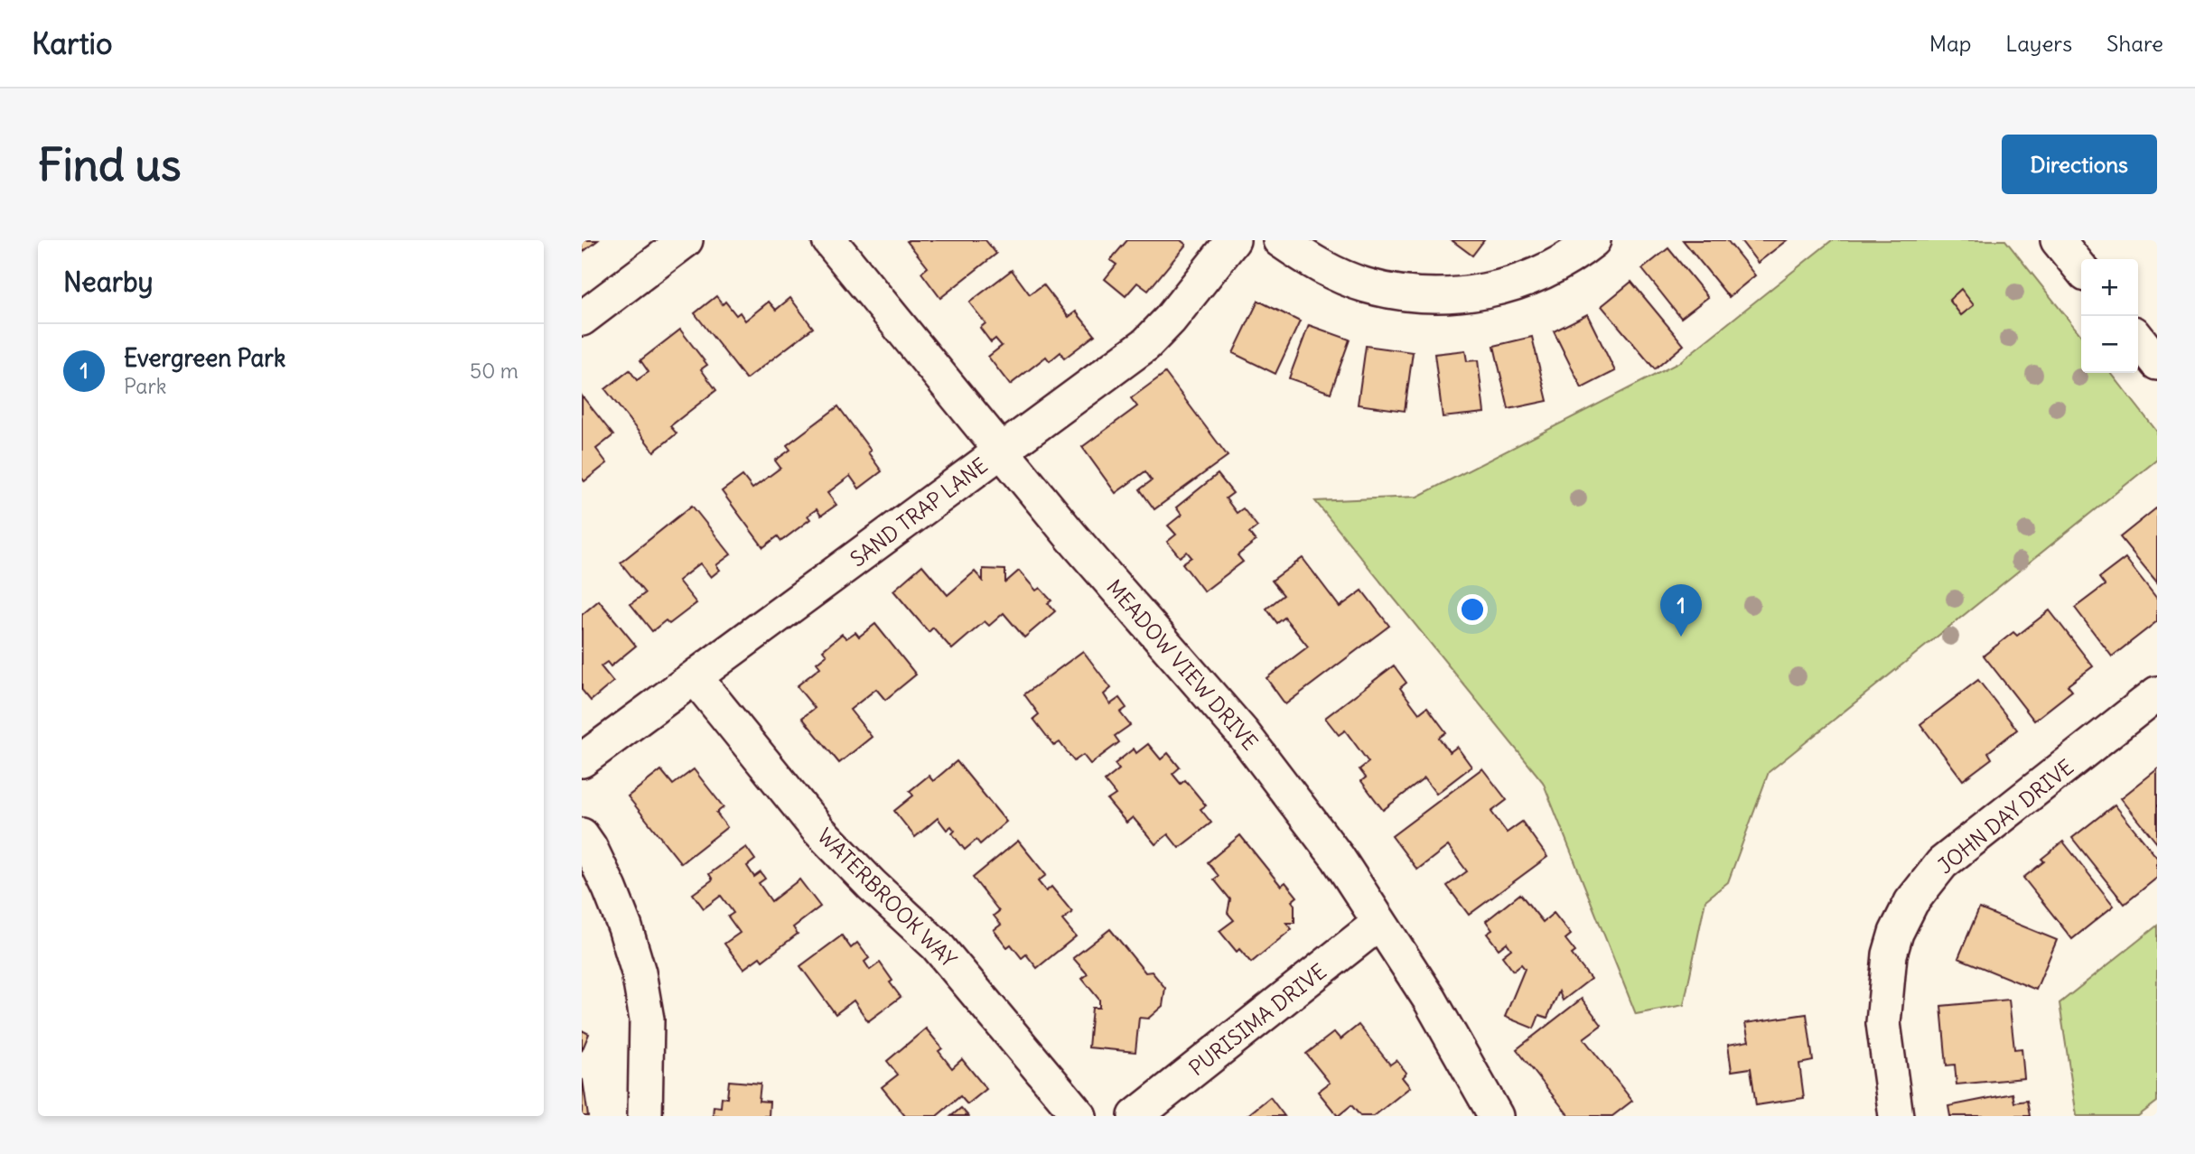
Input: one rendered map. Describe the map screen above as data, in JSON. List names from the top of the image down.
{
  "streets": {
    "street": [
      "SAND TRAP LANE",
      "MEADOW VIEW DRIVE",
      "JOHN DAY DRIVE",
      "WATERBROOK WAY",
      "PURISIMA DRIVE"
    ]
  },
  "crossings": [
    ["SAND TRAP LANE", "MEADOW VIEW DRIVE"],
    ["SAND TRAP LANE", "WATERBROOK WAY"],
    ["MEADOW VIEW DRIVE", "PURISIMA DRIVE"]
  ],
  "page": {
    "header": "Kartio",
    "nav": ["Map", "Layers", "Share"],
    "buttons": "Directions",
    "title": "Find us",
    "heading": "Nearby",
    "map_buttons": ["+", "−"],
    "list": [
      {
        "mark": "1",
        "name": "Evergreen Park",
        "note": "Park",
        "value": "50 m"
      }
    ],
    "pins": "1"
  }
}
